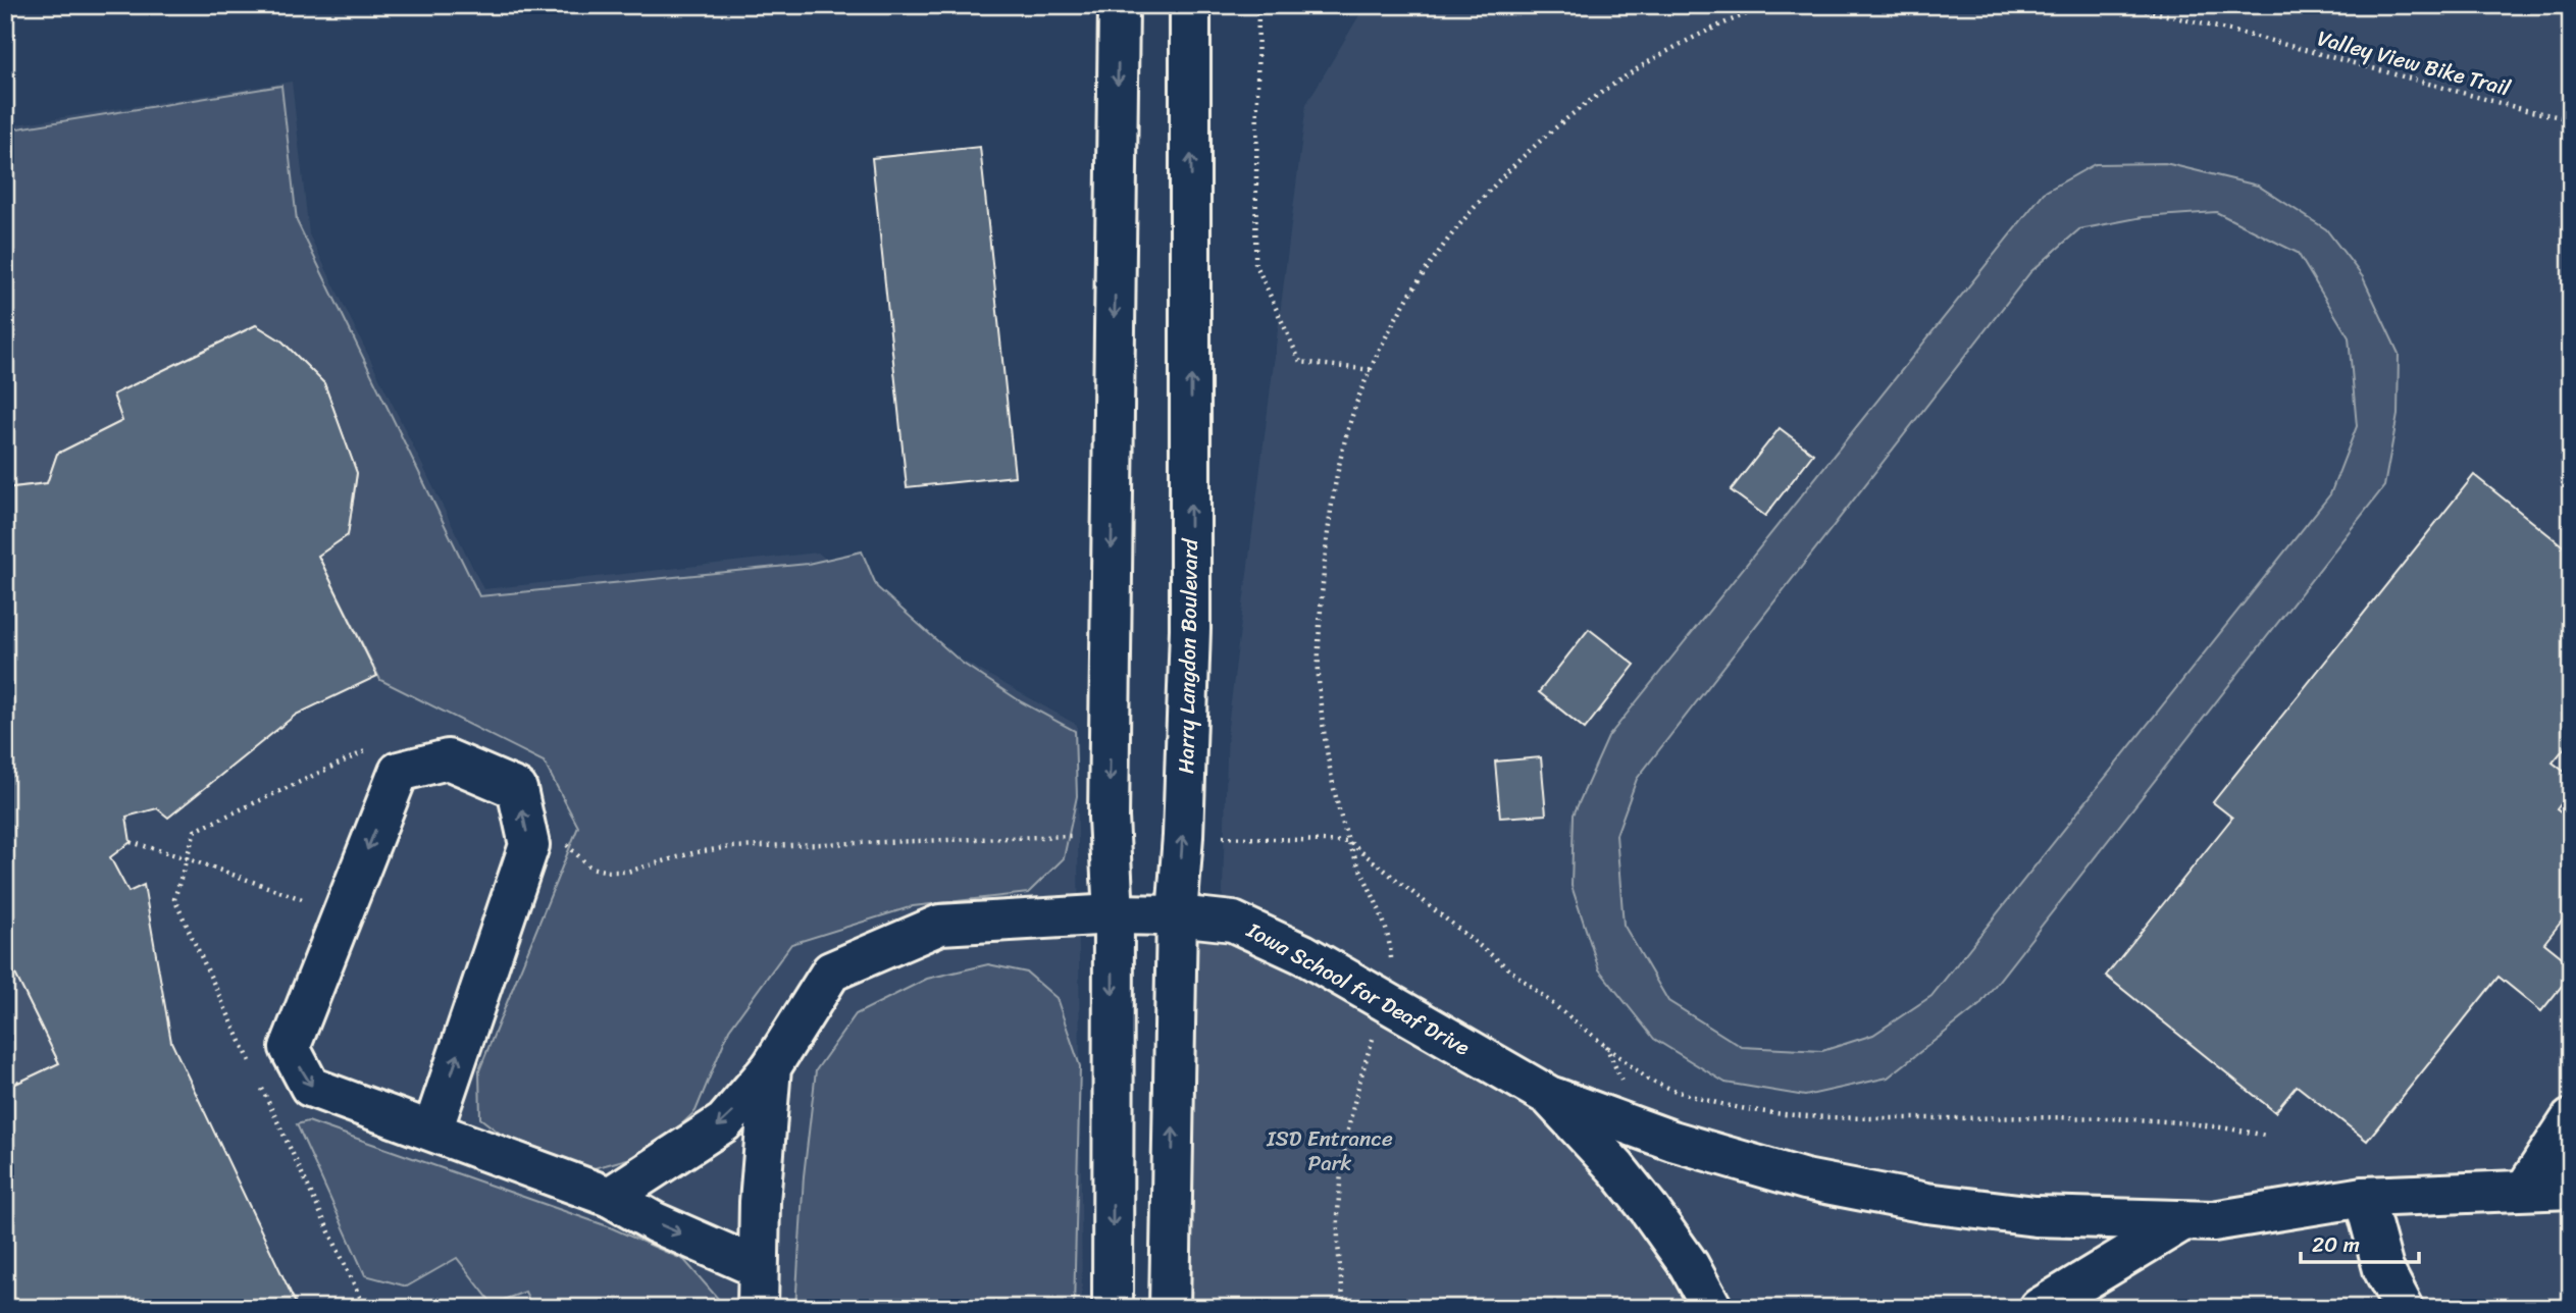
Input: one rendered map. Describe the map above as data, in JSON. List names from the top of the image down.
{
  "streets": {
    "main road": ["Harry Langdon Boulevard", "Iowa School for Deaf Drive"],
    "path": ["Valley View Bike Trail"]
  },
  "crossings": [
    ["Harry Langdon Boulevard", "Iowa School for Deaf Drive"]
  ],
  "parks": ["ISD Entrance Park"],
  "scale_bar": "20 m"
}
